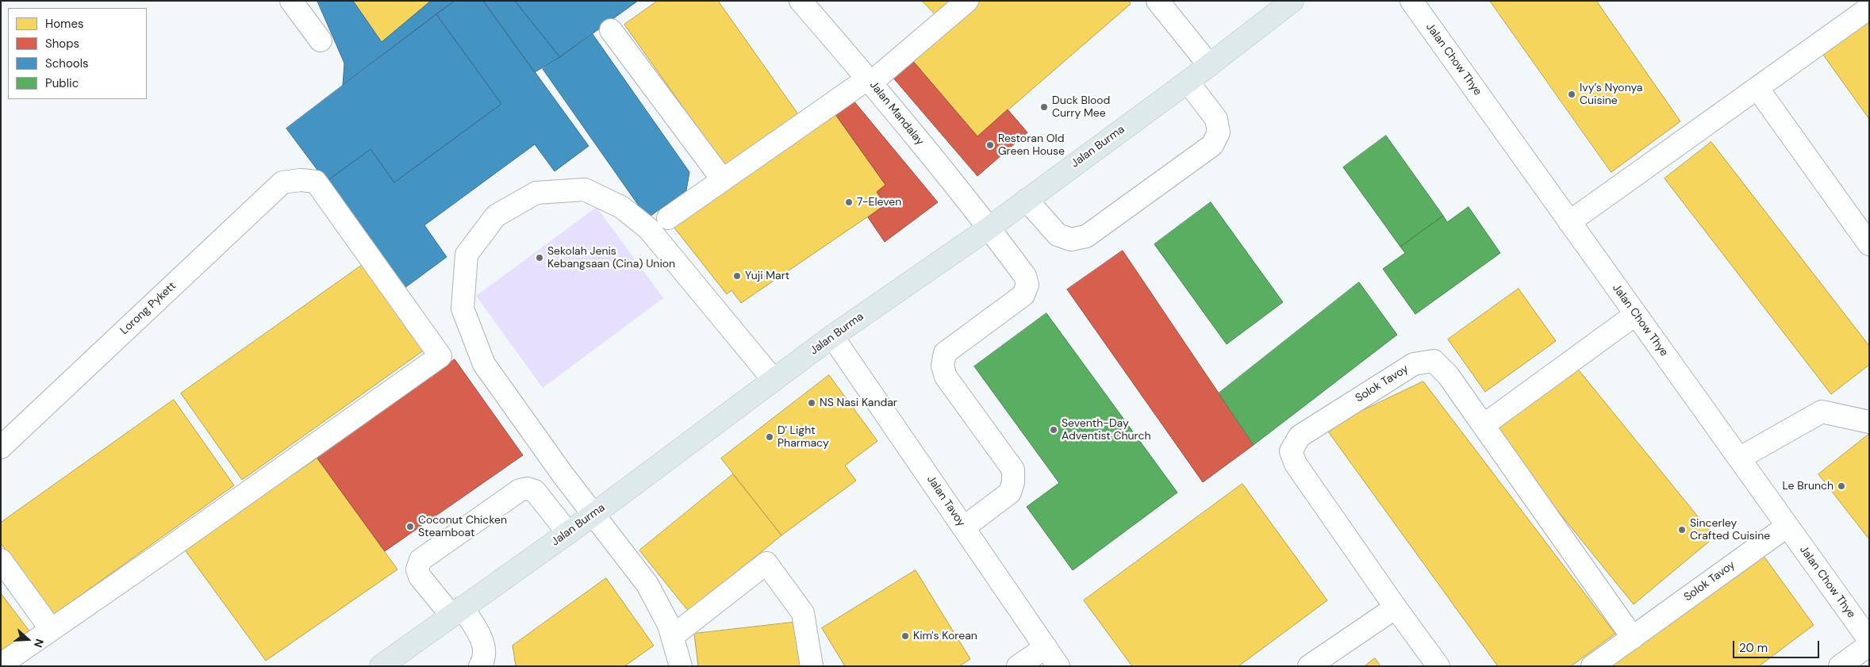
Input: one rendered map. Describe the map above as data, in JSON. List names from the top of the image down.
{
  "streets": {
    "main road": ["Jalan Burma"],
    "street": [
      "Jalan Chow Thye",
      "Jalan Mandalay",
      "Lorong Pykett",
      "Solok Tavoy",
      "Jalan Tavoy"
    ]
  },
  "crossings": [
    ["Jalan Chow Thye", "Solok Tavoy"],
    ["Jalan Mandalay", "Jalan Burma"],
    ["Jalan Mandalay", "Jalan Tavoy"],
    ["Jalan Burma", "Jalan Tavoy"]
  ],
  "places": [
    "Ivy’s Nyonya Cuisine",
    "Duck Blood Curry Mee",
    "Restoran Old Green House",
    "7-Eleven",
    "Sekolah Jenis Kebangsaan (Cina) Union",
    "Yuji Mart",
    "NS Nasi Kandar",
    "Seventh-Day Adventist Church",
    "D' Light Pharmacy",
    "Le Brunch",
    "Coconut Chicken Steamboat",
    "Sincerley Crafted Cuisine",
    "Kim's Korean"
  ],
  "legend": [
    "Homes",
    "Shops",
    "Schools",
    "Public"
  ],
  "scale_bar": "20 m",
  "north": "right"
}
